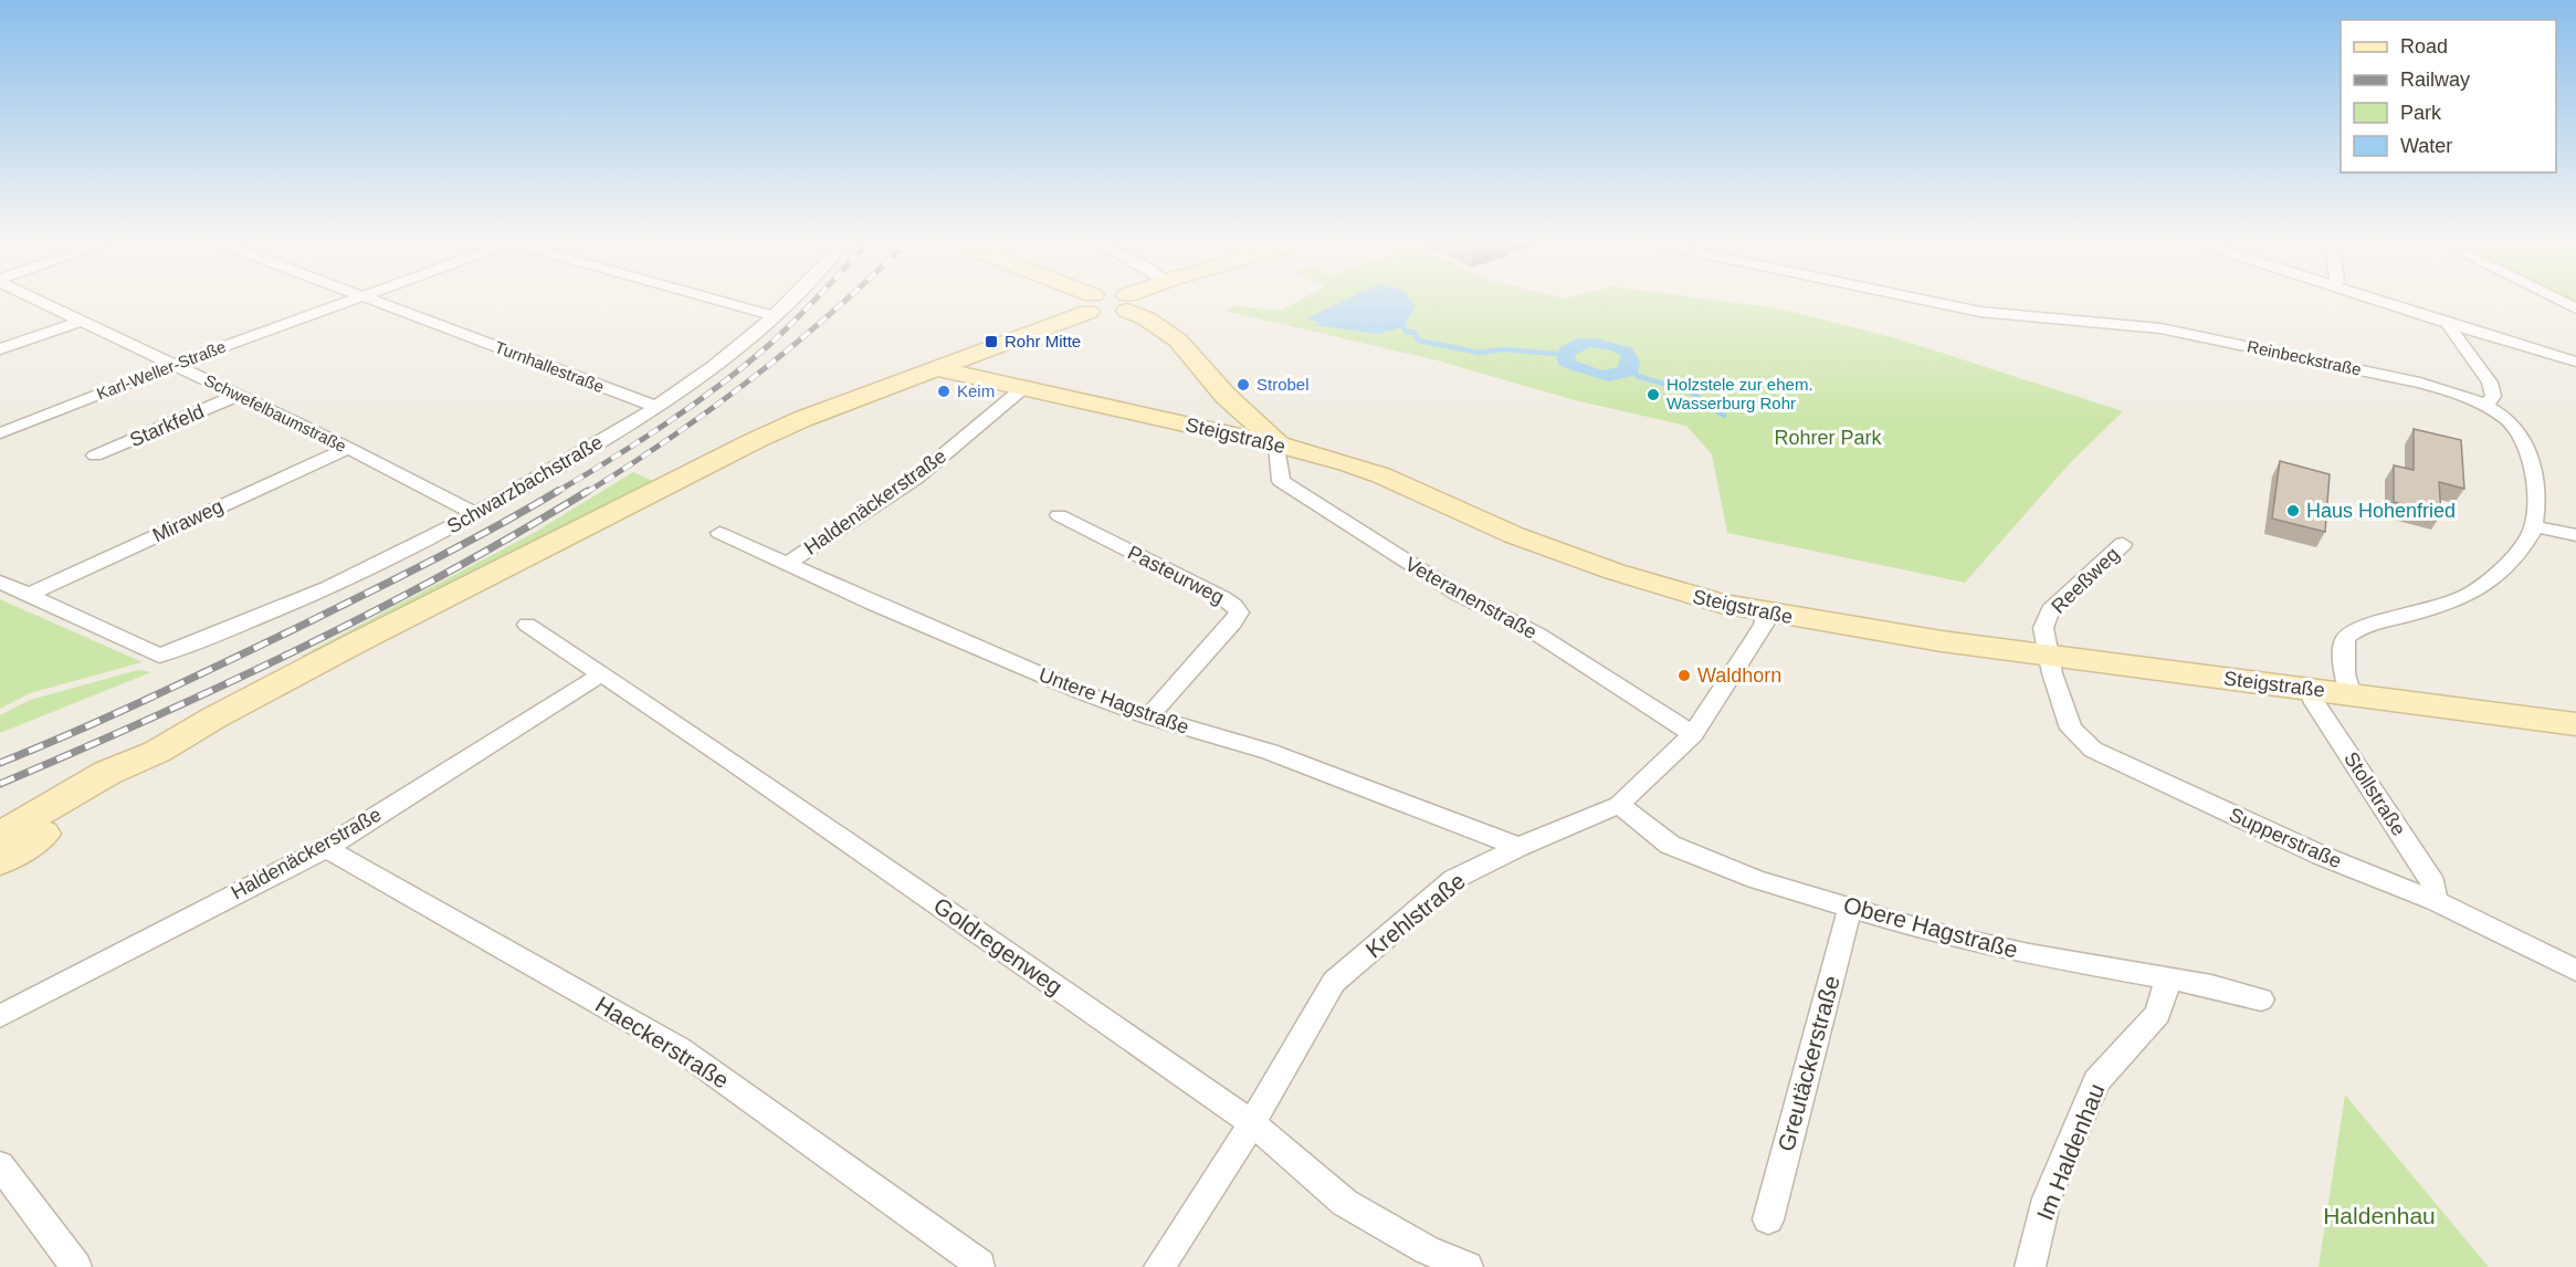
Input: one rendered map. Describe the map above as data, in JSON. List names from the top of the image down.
{
  "streets": {
    "street": [
      "Reinbeckstraße",
      "Turnhallestraße",
      "Karl-Weller-Straße",
      "Schwefelbaumstraße",
      "Starkfeld",
      "Steigstraße",
      "Schwarzbachstraße",
      "Haldenäckerstraße",
      "Miraweg",
      "Pasteurweg",
      "Reeßweg",
      "Veteranenstraße",
      "Untere Hagstraße",
      "Stollstraße",
      "Supperstraße",
      "Krehlstraße",
      "Obere Hagstraße",
      "Goldregenweg",
      "Haeckerstraße",
      "Greutäckerstraße",
      "Im Haldenhau"
    ]
  },
  "crossings": [
    ["Turnhallestraße", "Schwarzbachstraße"],
    ["Karl-Weller-Straße", "Schwefelbaumstraße"],
    ["Schwefelbaumstraße", "Starkfeld"],
    ["Schwefelbaumstraße", "Schwarzbachstraße"],
    ["Schwefelbaumstraße", "Miraweg"],
    ["Steigstraße", "Haldenäckerstraße"],
    ["Steigstraße", "Reeßweg"],
    ["Steigstraße", "Veteranenstraße"],
    ["Steigstraße", "Stollstraße"],
    ["Steigstraße", "Supperstraße"],
    ["Steigstraße", "Krehlstraße"],
    ["Schwarzbachstraße", "Miraweg"],
    ["Haldenäckerstraße", "Untere Hagstraße"],
    ["Haldenäckerstraße", "Goldregenweg"],
    ["Haldenäckerstraße", "Haeckerstraße"],
    ["Pasteurweg", "Untere Hagstraße"],
    ["Reeßweg", "Supperstraße"],
    ["Veteranenstraße", "Krehlstraße"],
    ["Untere Hagstraße", "Krehlstraße"],
    ["Stollstraße", "Supperstraße"],
    ["Krehlstraße", "Obere Hagstraße"],
    ["Krehlstraße", "Goldregenweg"],
    ["Obere Hagstraße", "Greutäckerstraße"],
    ["Obere Hagstraße", "Im Haldenhau"]
  ],
  "parks": ["Rohrer Park", "Haldenhau"],
  "places": {
    "transit": ["Rohr Mitte"],
    "other": [
      "Strobel",
      "Keim",
      "Holzstele zur ehem. Wasserburg Rohr",
      "Haus Hohenfried",
      "Waldhorn"
    ]
  },
  "legend": [
    "Road",
    "Railway",
    "Park",
    "Water"
  ]
}
